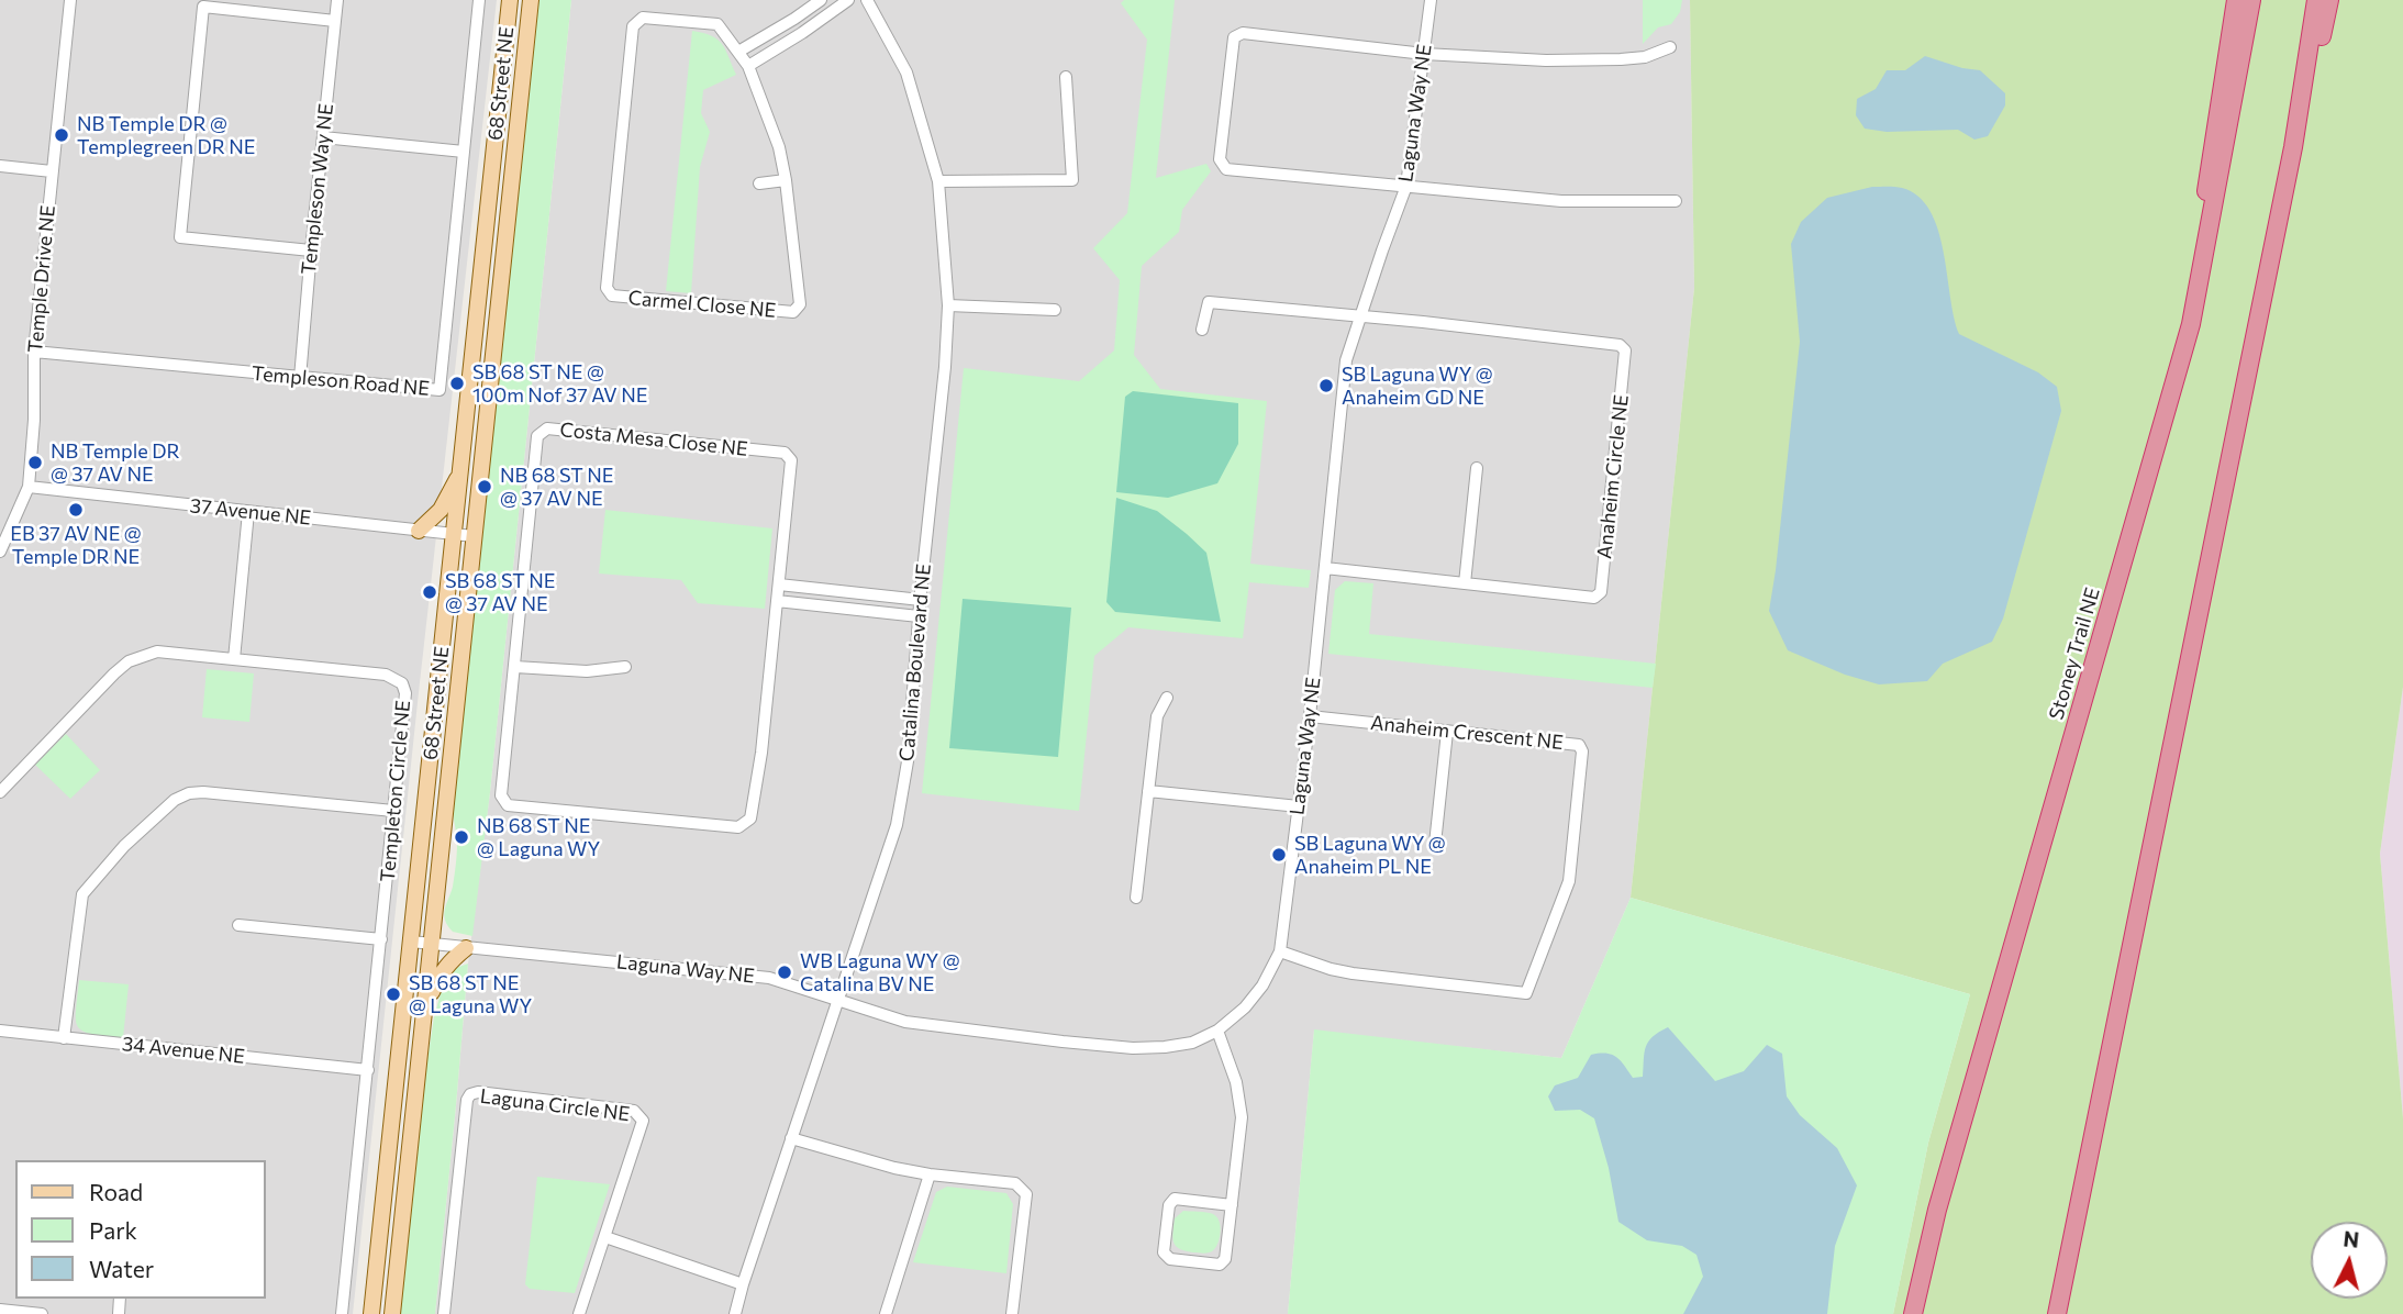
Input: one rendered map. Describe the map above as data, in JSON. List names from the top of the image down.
{
  "streets": {
    "highway": ["Stoney Trail NE"],
    "main road": ["68 Street NE"],
    "street": [
      "Laguna Way NE",
      "Templeson Way NE",
      "Temple Drive NE",
      "Carmel Close NE",
      "Templeson Road NE",
      "Costa Mesa Close NE",
      "Anaheim Circle NE",
      "37 Avenue NE",
      "Catalina Boulevard NE",
      "Anaheim Crescent NE",
      "Templeton Circle NE",
      "34 Avenue NE",
      "Laguna Circle NE"
    ]
  },
  "crossings": [
    ["68 Street NE", "Laguna Way NE"],
    ["68 Street NE", "37 Avenue NE"],
    ["Laguna Way NE", "Anaheim Circle NE"],
    ["Laguna Way NE", "Catalina Boulevard NE"],
    ["Laguna Way NE", "Anaheim Crescent NE"],
    ["Templeson Way NE", "Templeson Road NE"],
    ["Temple Drive NE", "Templeson Road NE"],
    ["Temple Drive NE", "37 Avenue NE"],
    ["Templeton Circle NE", "34 Avenue NE"]
  ],
  "places": [
    "NB Temple DR @ Templegreen DR NE",
    "SB 68 ST NE @ 100m Nof 37 AV NE",
    "SB Laguna WY @ Anaheim GD NE",
    "NB Temple DR @ 37 AV NE",
    "NB 68 ST NE @ 37 AV NE",
    "EB 37 AV NE @ Temple DR NE",
    "SB 68 ST NE @ 37 AV NE",
    "NB 68 ST NE @ Laguna WY",
    "SB Laguna WY @ Anaheim PL NE",
    "WB Laguna WY @ Catalina BV NE",
    "SB 68 ST NE @ Laguna WY"
  ],
  "legend": ["Road", "Park", "Water"],
  "north": "top"
}
